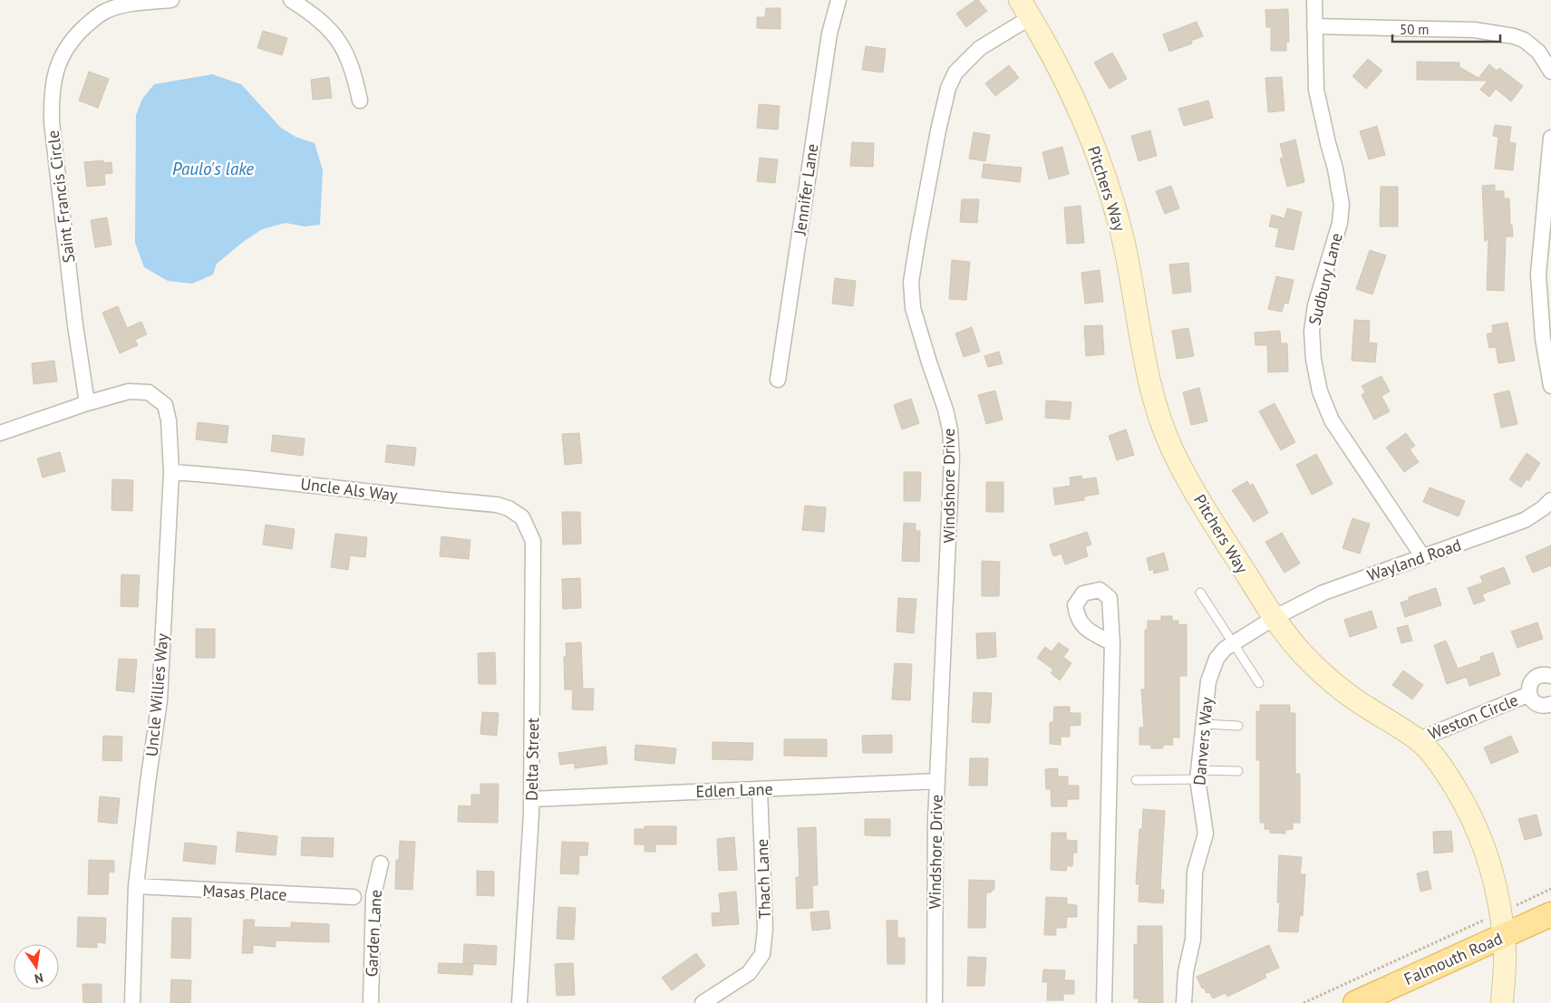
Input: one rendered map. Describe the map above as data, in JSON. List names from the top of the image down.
{
  "streets": {
    "main road": ["Pitchers Way", "Falmouth Road"],
    "street": [
      "Jennifer Lane",
      "Saint Francis Circle",
      "Sudbury Lane",
      "Windshore Drive",
      "Uncle Als Way",
      "Wayland Road",
      "Uncle Willies Way",
      "Weston Circle",
      "Danvers Way",
      "Delta Street",
      "Edlen Lane",
      "Thach Lane",
      "Masas Place",
      "Garden Lane"
    ]
  },
  "crossings": [
    ["Pitchers Way", "Windshore Drive"],
    ["Pitchers Way", "Wayland Road"],
    ["Pitchers Way", "Weston Circle"],
    ["Pitchers Way", "Danvers Way"],
    ["Pitchers Way", "Falmouth Road"],
    ["Saint Francis Circle", "Uncle Willies Way"],
    ["Sudbury Lane", "Wayland Road"],
    ["Windshore Drive", "Edlen Lane"],
    ["Uncle Als Way", "Uncle Willies Way"],
    ["Uncle Als Way", "Delta Street"],
    ["Wayland Road", "Danvers Way"],
    ["Uncle Willies Way", "Masas Place"],
    ["Delta Street", "Edlen Lane"],
    ["Edlen Lane", "Thach Lane"]
  ],
  "water": ["Paulo's lake"],
  "scale_bar": "50 m",
  "north": "bottom"
}
